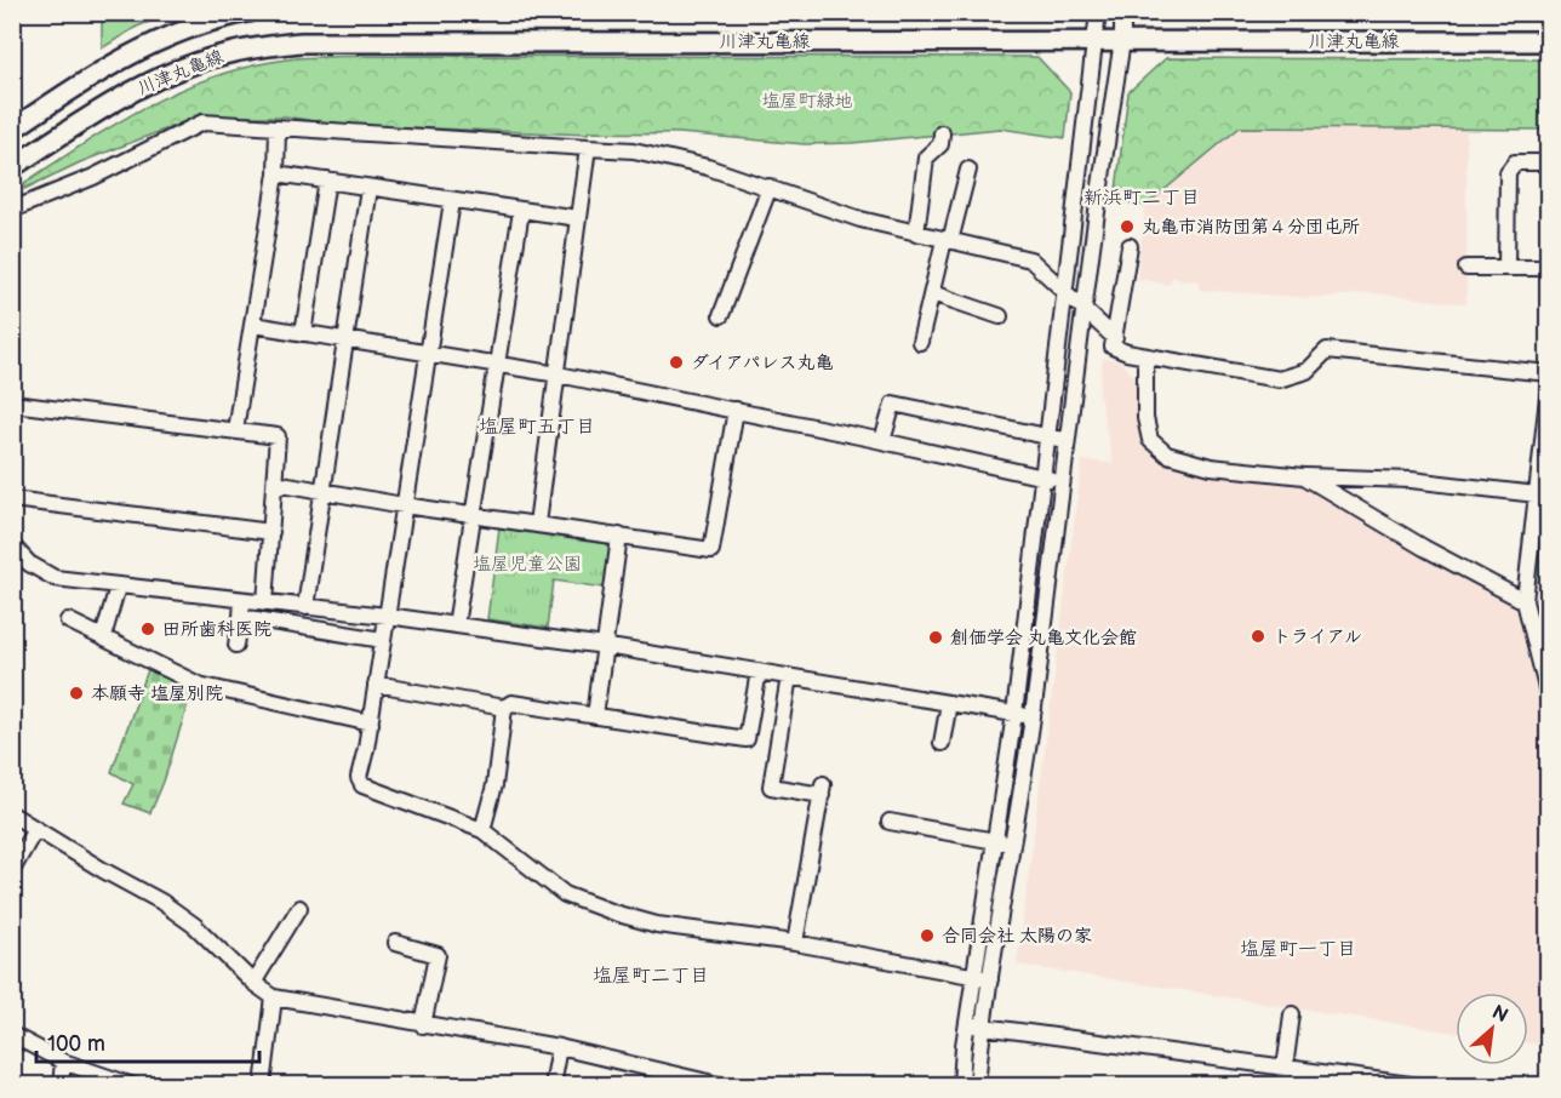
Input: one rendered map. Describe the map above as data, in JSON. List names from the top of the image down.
{
  "streets": {
    "main road": ["川津丸亀線"]
  },
  "districts": [
    "新浜町二丁目",
    "塩屋町五丁目",
    "塩屋町一丁目",
    "塩屋町二丁目"
  ],
  "parks": ["塩屋町緑地", "塩屋児童公園"],
  "places": [
    "丸亀市消防団第４分団屯所",
    "ダイアパレス丸亀",
    "田所歯科医院",
    "トライアル",
    "創価学会 丸亀文化会館",
    "本願寺 塩屋別院",
    "合同会社 太陽の家"
  ],
  "scale_bar": "100 m",
  "north": "top right"
}
